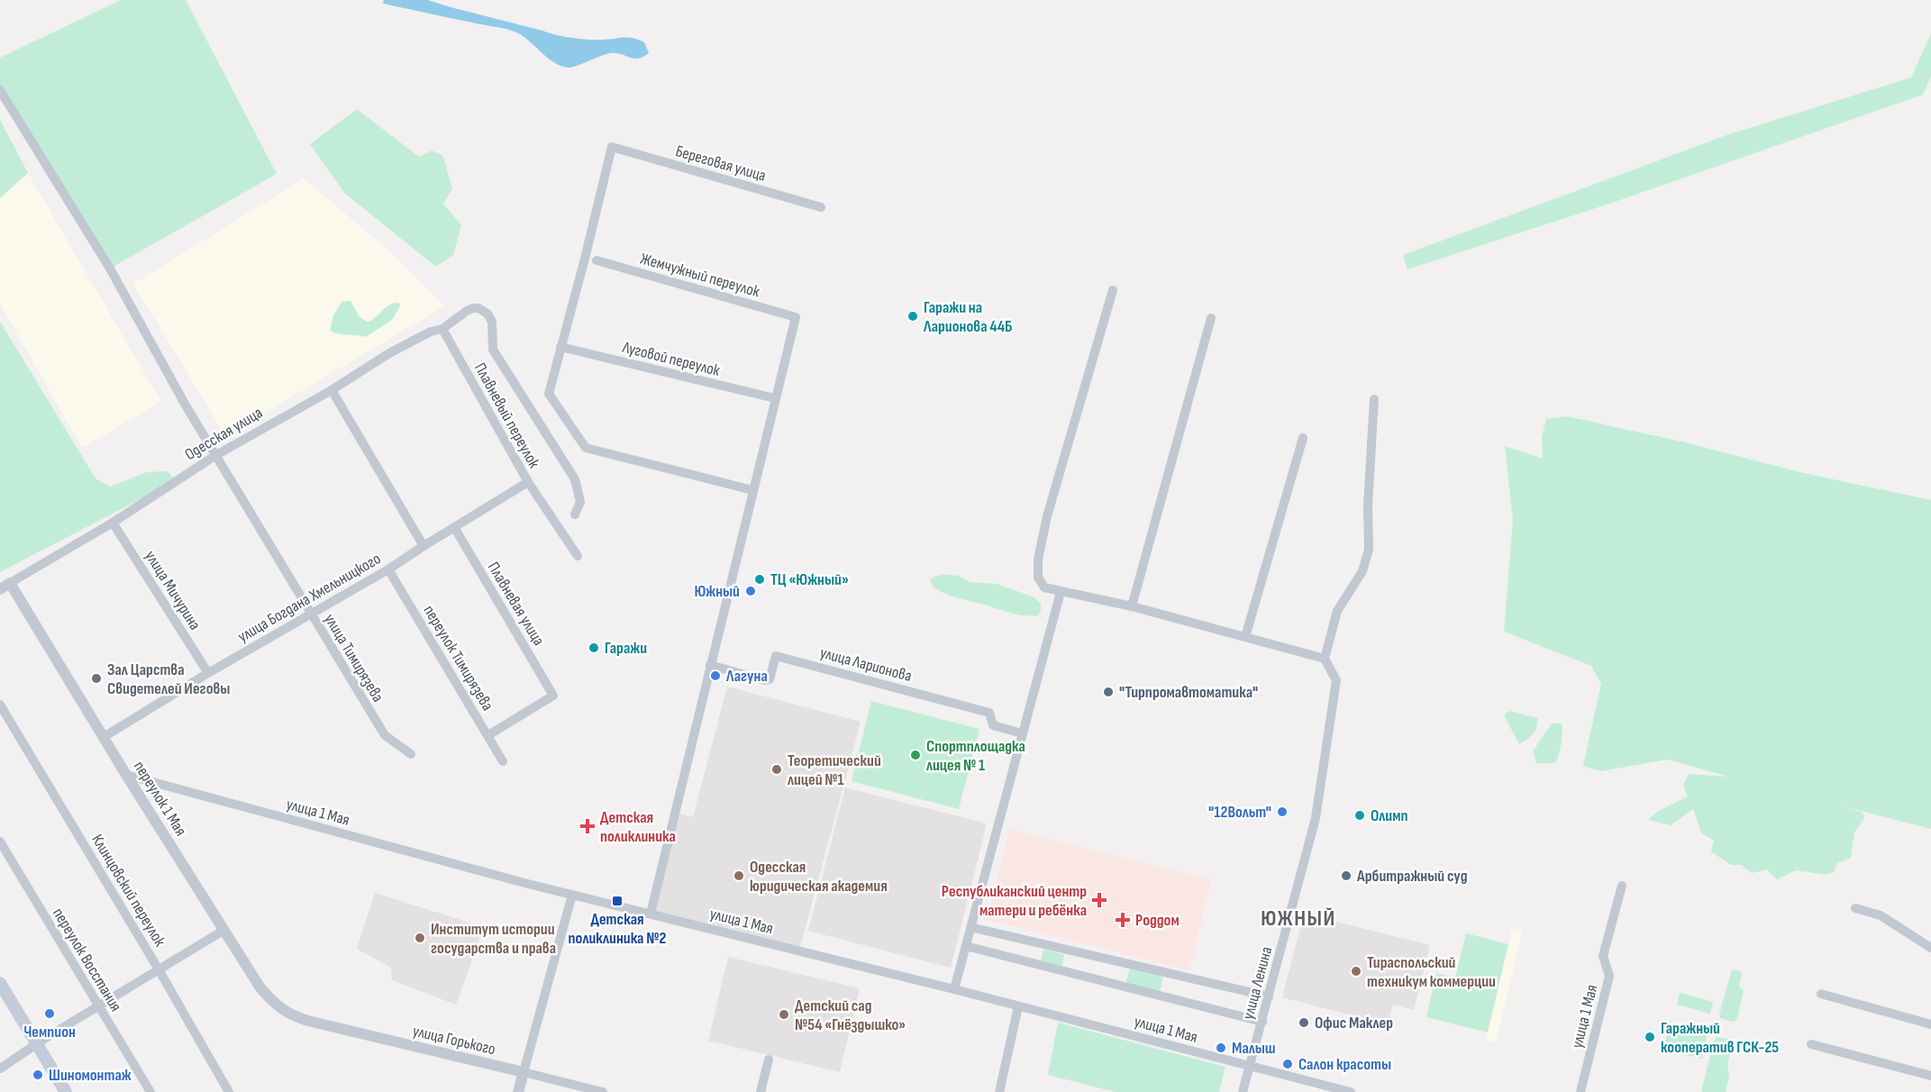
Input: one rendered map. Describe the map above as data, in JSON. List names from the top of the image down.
{
  "streets": {
    "street": [
      "Береговая улица",
      "Жемчужный переулок",
      "Луговой переулок",
      "Плавневый переулок",
      "Одесская улица",
      "улица Мичурина",
      "улица Богдана Хмельницкого",
      "Плавневая улица",
      "улица Тимирязева",
      "переулок Тимирязева",
      "улица Ларионова",
      "переулок 1 Мая",
      "улица 1 Мая",
      "Клинцовский переулок",
      "переулок Восстания",
      "улица Ленина",
      "улица Горького"
    ]
  },
  "crossings": [
    ["Береговая улица", "Луговой переулок"],
    ["Жемчужный переулок", "Луговой переулок"],
    ["Плавневый переулок", "Одесская улица"],
    ["Плавневый переулок", "улица Богдана Хмельницкого"],
    ["Одесская улица", "улица Мичурина"],
    ["Одесская улица", "улица Тимирязева"],
    ["Одесская улица", "переулок 1 Мая"],
    ["улица Мичурина", "улица Богдана Хмельницкого"],
    ["улица Богдана Хмельницкого", "Плавневая улица"],
    ["улица Богдана Хмельницкого", "улица Тимирязева"],
    ["улица Богдана Хмельницкого", "переулок Тимирязева"],
    ["улица Богдана Хмельницкого", "переулок 1 Мая"],
    ["Плавневая улица", "переулок Тимирязева"],
    ["переулок 1 Мая", "улица 1 Мая"],
    ["переулок 1 Мая", "улица Горького"],
    ["улица 1 Мая", "улица Ленина"]
  ],
  "districts": ["ЮЖНЫЙ"],
  "places": {
    "other": [
      "Гаражи на Ларионова 44Б",
      "ТЦ «Южный»",
      "Южный",
      "Гаражи",
      "Лагуна",
      "Зал Царства Свидетелей Иеговы",
      "\"Тирпромавтоматика\"",
      "Спортплощадка лицея № 1",
      "Теоретический лицей №1",
      "\"12Вольт\"",
      "Олимп",
      "Одесская юридическая академия",
      "Арбитражный суд",
      "Институт истории государства и права",
      "Тираспольский техникум коммерции",
      "Чемпион",
      "Детский сад №54 «Гнёздышко»",
      "Офис Маклер",
      "Гаражный кооператив ГСК-25",
      "Малыш",
      "Салон красоты",
      "Шиномонтаж"
    ],
    "health": ["Детская поликлиника", "Республиканский центр матери и ребёнка", "Роддом"],
    "transit": ["Детская поликлиника №2"]
  }
}
